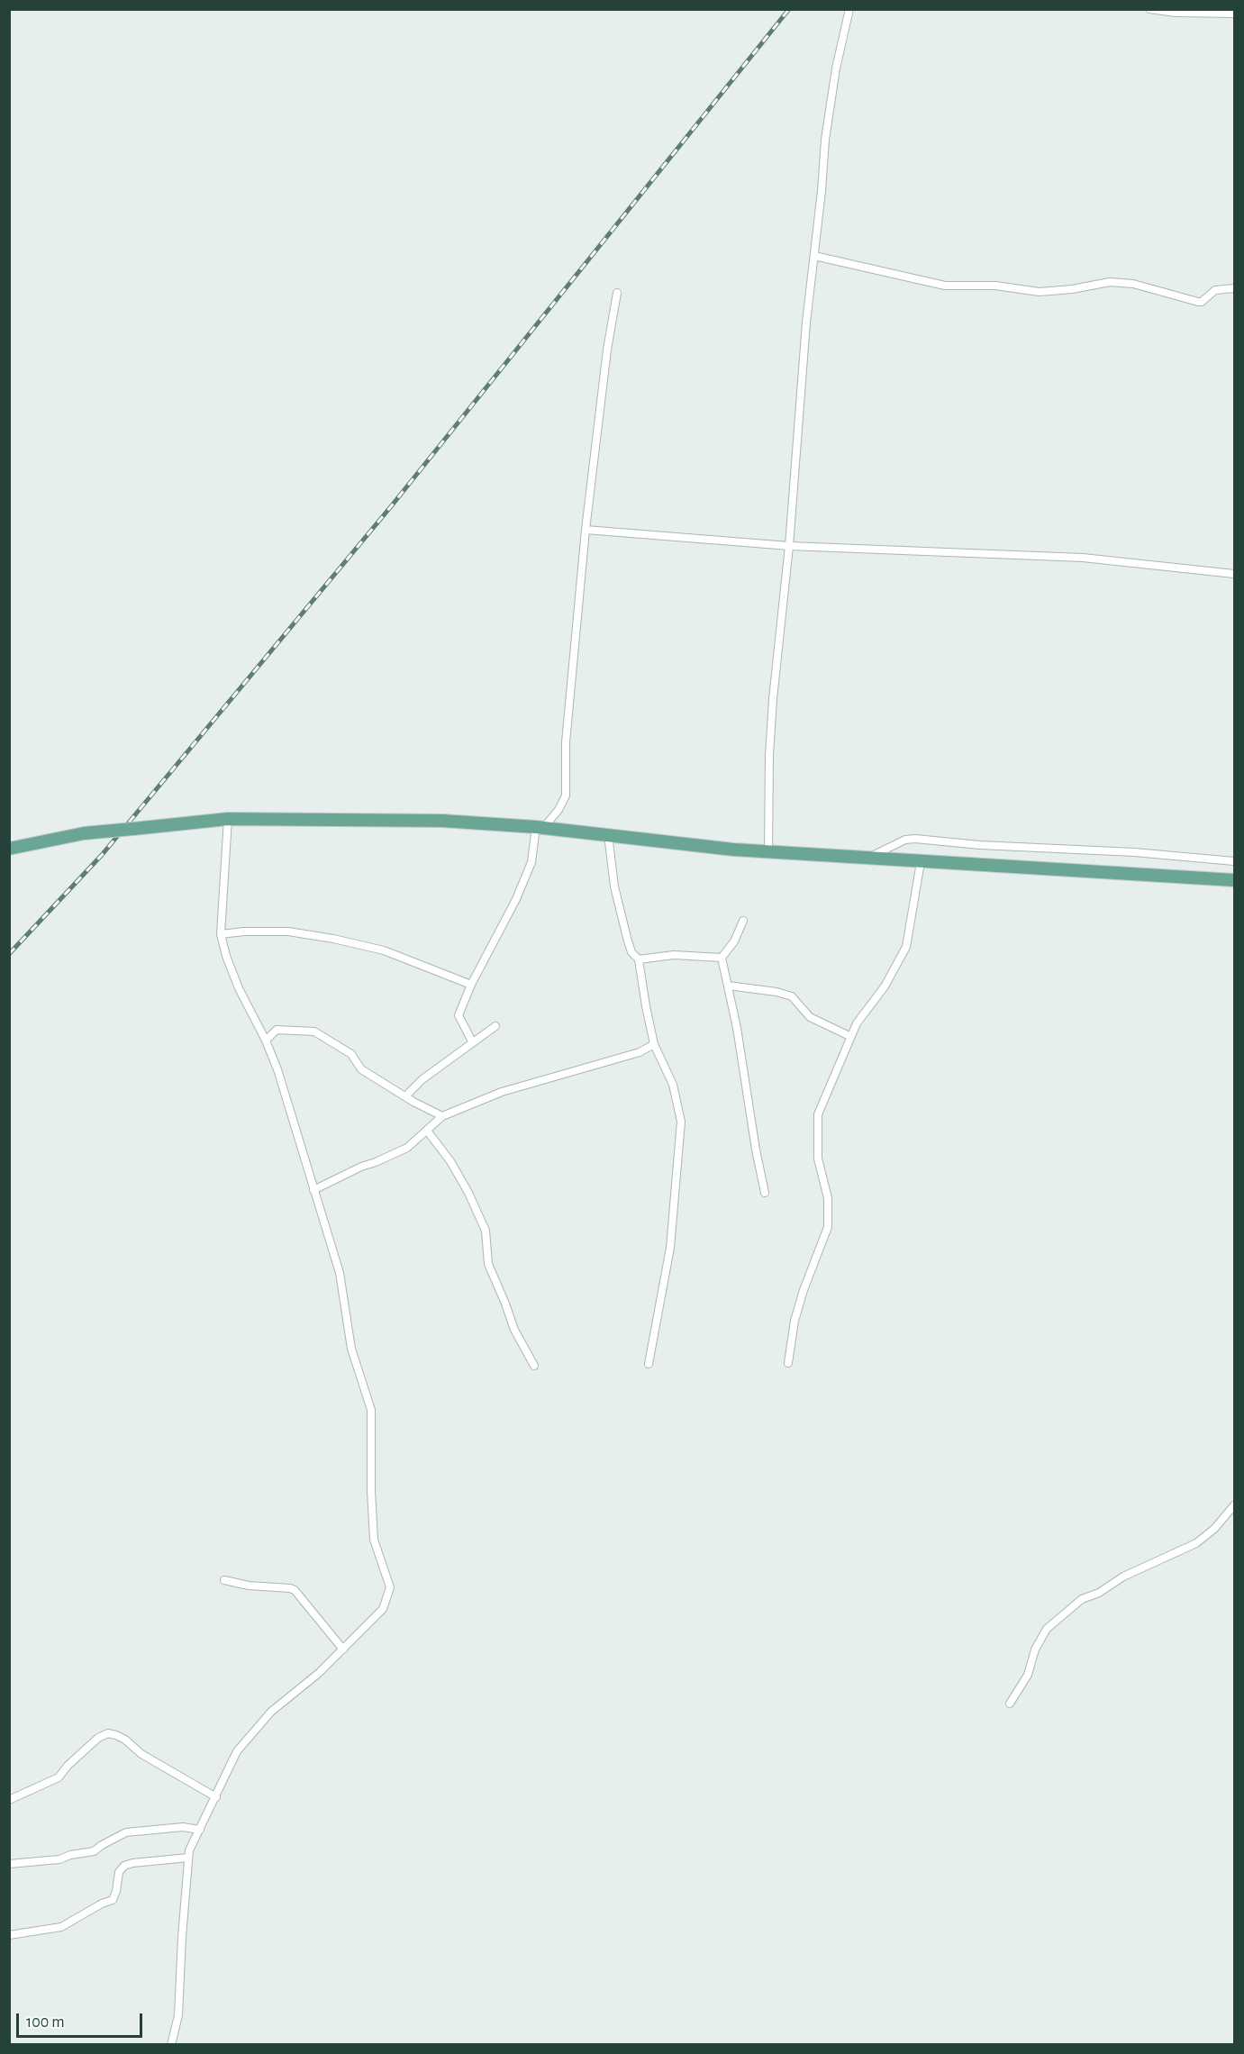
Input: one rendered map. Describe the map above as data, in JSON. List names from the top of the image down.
{
  "scale_bar": "100 m"
}
